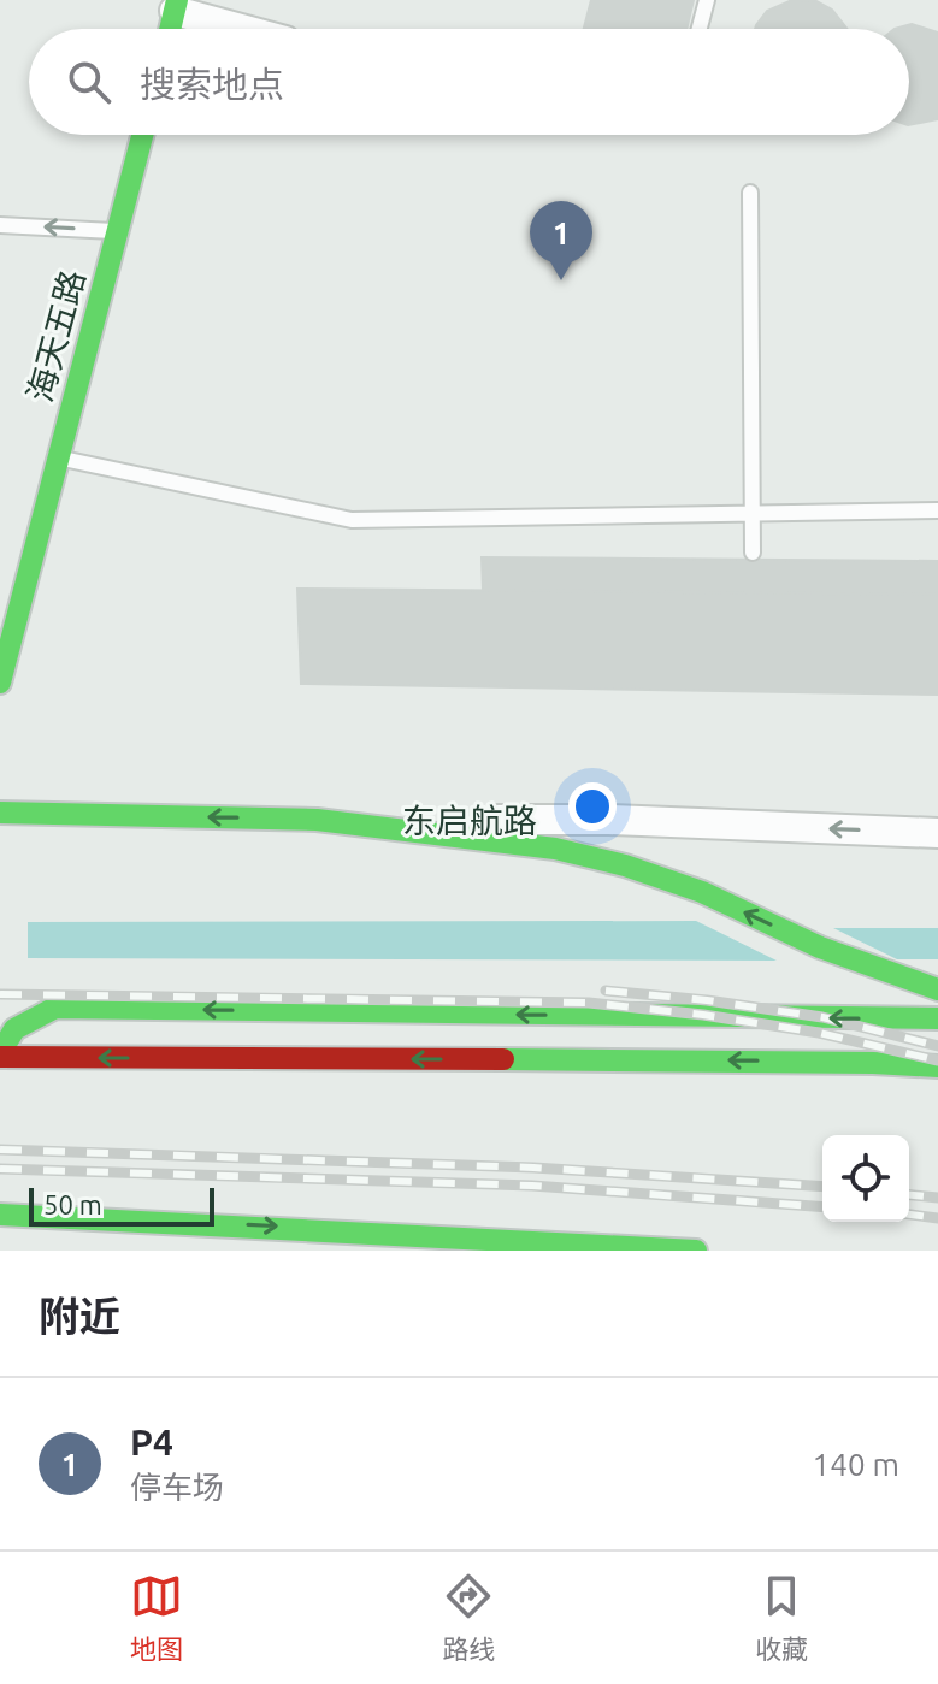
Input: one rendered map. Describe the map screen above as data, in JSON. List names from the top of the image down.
{
  "streets": {
    "main road": ["海天五路", "东启航路"]
  },
  "scale_bar": "50 m",
  "page": {
    "search": "搜索地点",
    "pins": "1",
    "scale": "50 m",
    "heading": "附近",
    "list": [
      {
        "mark": "1",
        "name": "P4",
        "note": "停车场",
        "value": "140 m"
      }
    ],
    "nav": ["地图", "路线", "收藏"]
  }
}
